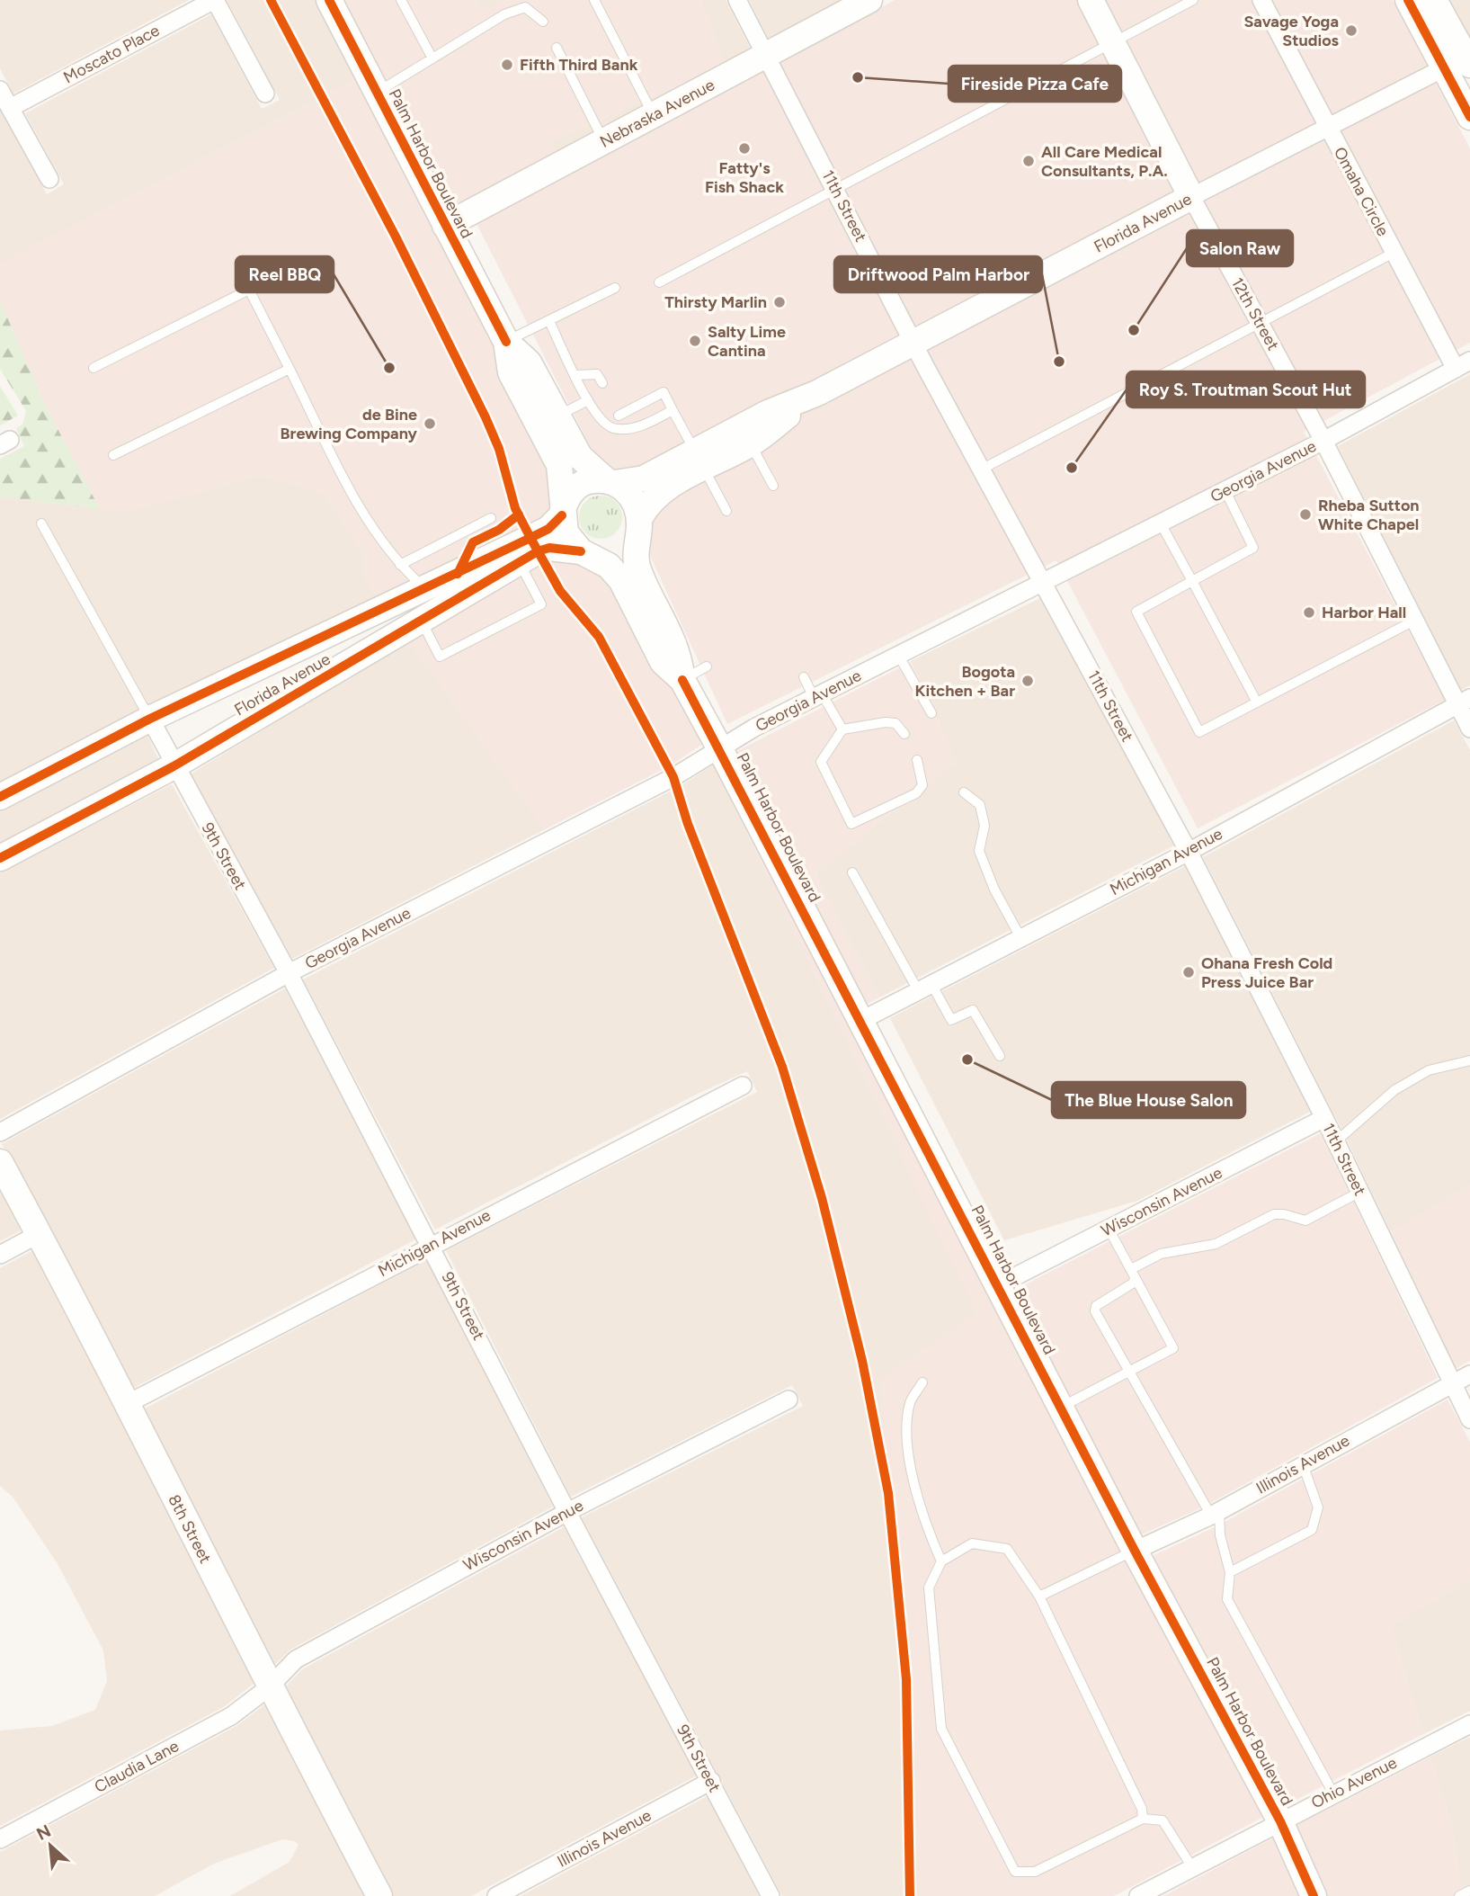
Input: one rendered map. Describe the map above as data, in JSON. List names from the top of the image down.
{
  "streets": {
    "main road": [
      "Nebraska Avenue",
      "Palm Harbor Boulevard",
      "Florida Avenue",
      "12th Street",
      "8th Street"
    ],
    "street": [
      "Moscato Place",
      "Omaha Circle",
      "11th Street",
      "Georgia Avenue",
      "9th Street",
      "Michigan Avenue",
      "Wisconsin Avenue",
      "Illinois Avenue",
      "Claudia Lane",
      "Ohio Avenue"
    ]
  },
  "crossings": [
    ["Nebraska Avenue", "Palm Harbor Boulevard"],
    ["Nebraska Avenue", "11th Street"],
    ["Palm Harbor Boulevard", "Florida Avenue"],
    ["Palm Harbor Boulevard", "Georgia Avenue"],
    ["Palm Harbor Boulevard", "Michigan Avenue"],
    ["Palm Harbor Boulevard", "Wisconsin Avenue"],
    ["Palm Harbor Boulevard", "Illinois Avenue"],
    ["Palm Harbor Boulevard", "Ohio Avenue"],
    ["Omaha Circle", "Florida Avenue"],
    ["Omaha Circle", "Georgia Avenue"],
    ["11th Street", "Florida Avenue"],
    ["11th Street", "Georgia Avenue"],
    ["11th Street", "Michigan Avenue"],
    ["11th Street", "Wisconsin Avenue"],
    ["11th Street", "Illinois Avenue"],
    ["Florida Avenue", "12th Street"],
    ["Florida Avenue", "9th Street"],
    ["12th Street", "Georgia Avenue"],
    ["12th Street", "Michigan Avenue"],
    ["Georgia Avenue", "9th Street"],
    ["9th Street", "Michigan Avenue"],
    ["9th Street", "Wisconsin Avenue"],
    ["9th Street", "Illinois Avenue"],
    ["Michigan Avenue", "8th Street"],
    ["Wisconsin Avenue", "8th Street"],
    ["Wisconsin Avenue", "Claudia Lane"],
    ["8th Street", "Claudia Lane"]
  ],
  "places": [
    "Savage Yoga Studios",
    "Fifth Third Bank",
    "Fireside Pizza Cafe",
    "Fatty's Fish Shack",
    "All Care Medical Consultants, P.A.",
    "Thirsty Marlin",
    "Salon Raw",
    "Salty Lime Cantina",
    "Driftwood Palm Harbor",
    "Reel BBQ",
    "de Bine Brewing Company",
    "Roy S. Troutman Scout Hut",
    "Rheba Sutton White Chapel",
    "Harbor Hall",
    "Bogota Kitchen + Bar",
    "Ohana Fresh Cold Press Juice Bar",
    "The Blue House Salon"
  ],
  "north": "top left"
}
